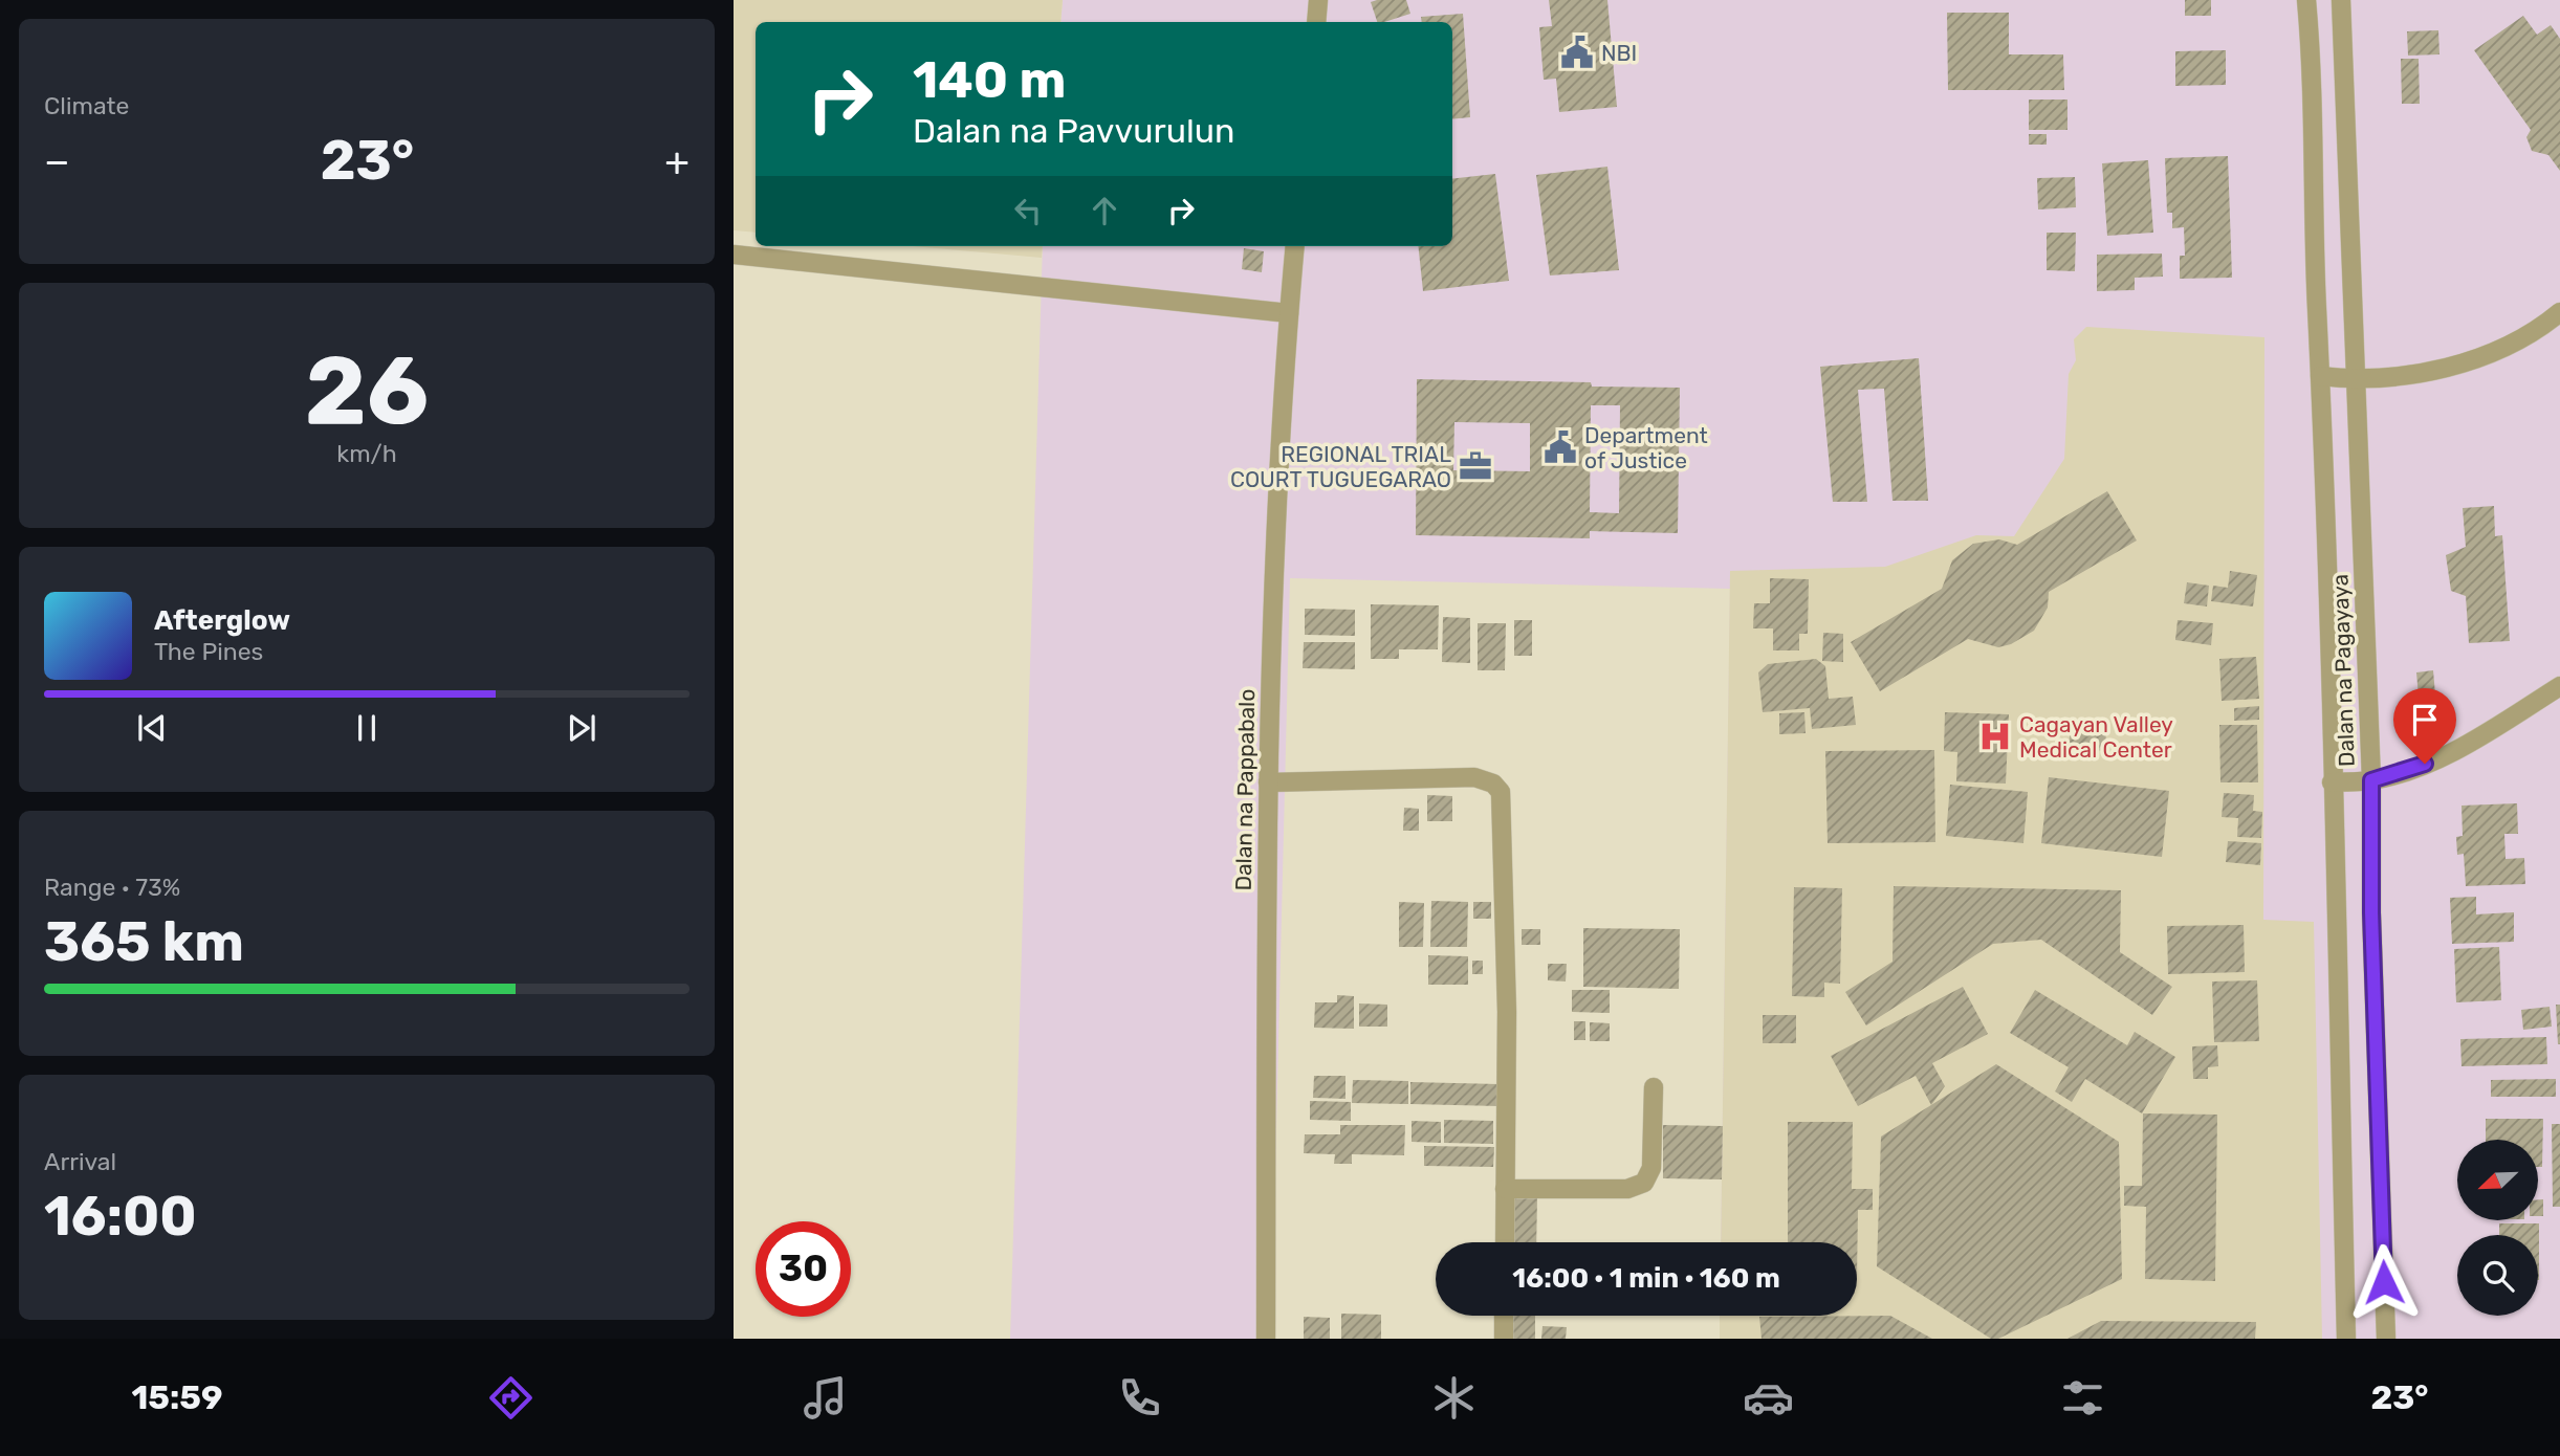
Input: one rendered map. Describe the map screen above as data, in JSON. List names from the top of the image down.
{
  "streets": {
    "street": ["Dalan na Pagayaya", "Dalan na Pappabalo"]
  },
  "places": {
    "public building": ["NBI", "Department of Justice"],
    "office": ["REGIONAL TRIAL COURT TUGUEGARAO"],
    "hospital": ["Cagayan Valley Medical Center"]
  },
  "north": "bottom left",
  "page": {
    "tile": [
      "Climate",
      ["26", "km/h"],
      ["Range · 73%", "365 km"],
      ["Arrival", "16:00"]
    ],
    "turn": ["140 m", "Dalan na Pavvurulun"],
    "heat": ["−", "23°", "+"],
    "song": ["Afterglow", "The Pines"],
    "limit": "30",
    "trip": "16:00 · 1 min · 160 m",
    "tabs": ["15:59", "23°"]
  }
}
